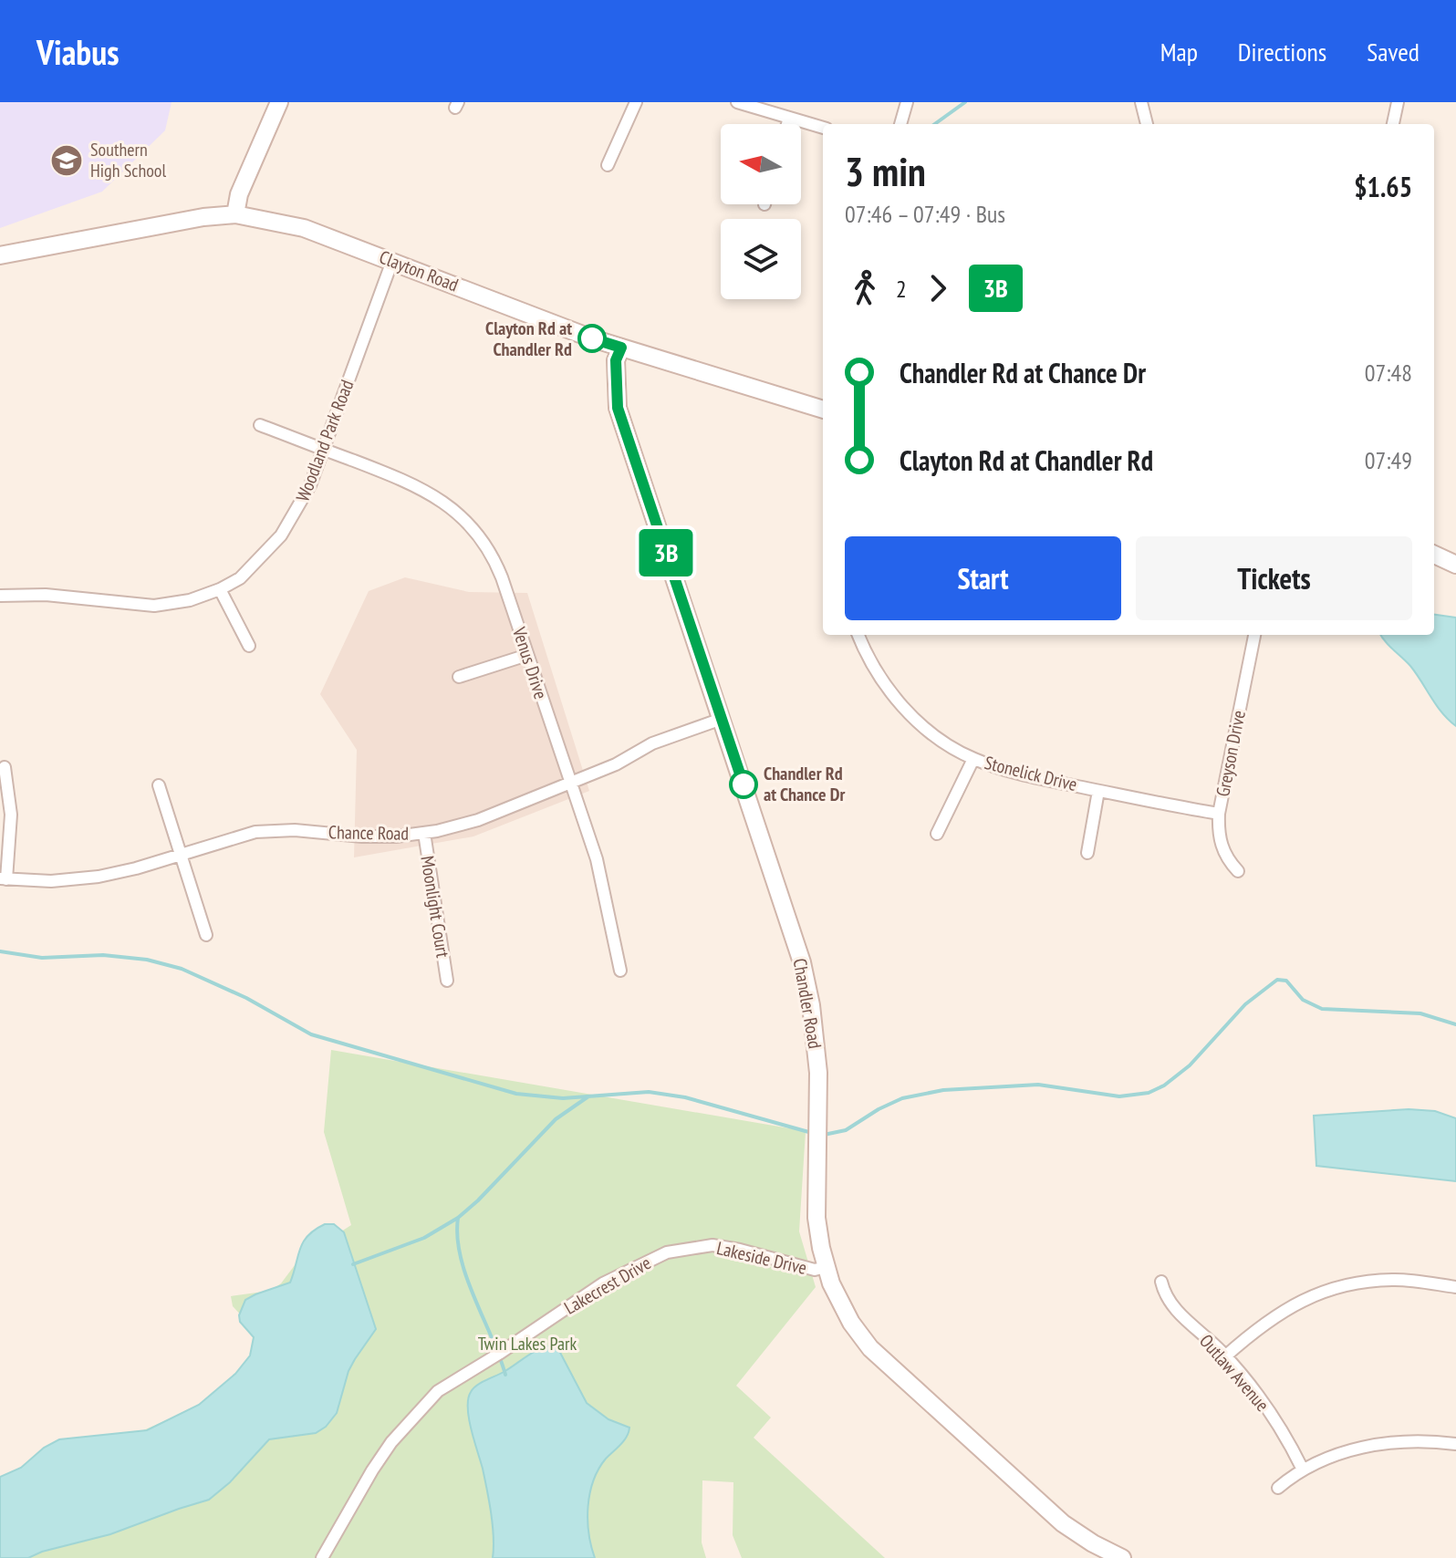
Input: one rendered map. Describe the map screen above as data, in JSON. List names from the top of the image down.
{
  "streets": {
    "street": [
      "Clayton Road",
      "Woodland Park Road",
      "Venus Drive",
      "Greyson Drive",
      "Stonelick Drive",
      "Chance Road",
      "Moonlight Court",
      "Chandler Road",
      "Lakeside Drive",
      "Lakecrest Drive",
      "Outlaw Avenue"
    ]
  },
  "crossings": [
    ["Clayton Road", "Woodland Park Road"],
    ["Clayton Road", "Chandler Road"],
    ["Woodland Park Road", "Venus Drive"],
    ["Venus Drive", "Chance Road"],
    ["Greyson Drive", "Stonelick Drive"],
    ["Chance Road", "Moonlight Court"],
    ["Chance Road", "Chandler Road"],
    ["Chandler Road", "Lakeside Drive"],
    ["Lakeside Drive", "Lakecrest Drive"]
  ],
  "parks": ["Twin Lakes Park"],
  "places": {
    "school or university": ["Southern High School"],
    "other": ["Clayton Rd at Chandler Rd", "Chandler Rd at Chance Dr"]
  },
  "lines": ["bus line 3B"],
  "north": "left",
  "page": {
    "header": "Viabus",
    "nav": ["Map", "Directions", "Saved"],
    "on_map": "3B",
    "heading": ["3 min", "07:46 – 07:49 · Bus", "$1.65"],
    "legs": ["2", "3B"],
    "list": [
      {
        "name": "Chandler Rd at Chance Dr",
        "value": "07:48"
      },
      {
        "name": "Clayton Rd at Chandler Rd",
        "value": "07:49"
      }
    ],
    "buttons": ["Start", "Tickets"]
  }
}
